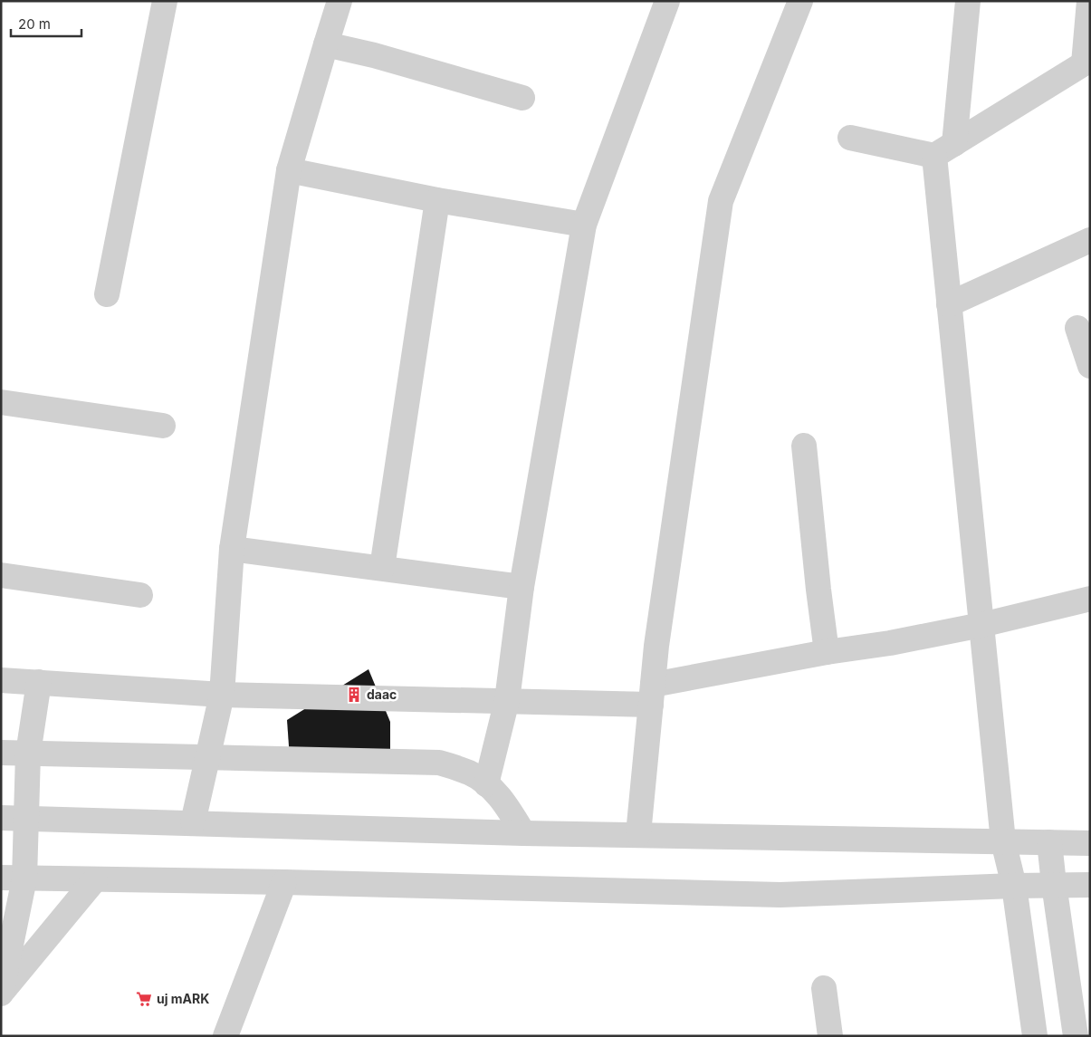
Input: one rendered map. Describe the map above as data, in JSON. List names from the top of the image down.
{
  "places": {
    "building": ["daac"],
    "supermarket": ["uj mARK"]
  },
  "scale_bar": "20 m"
}
